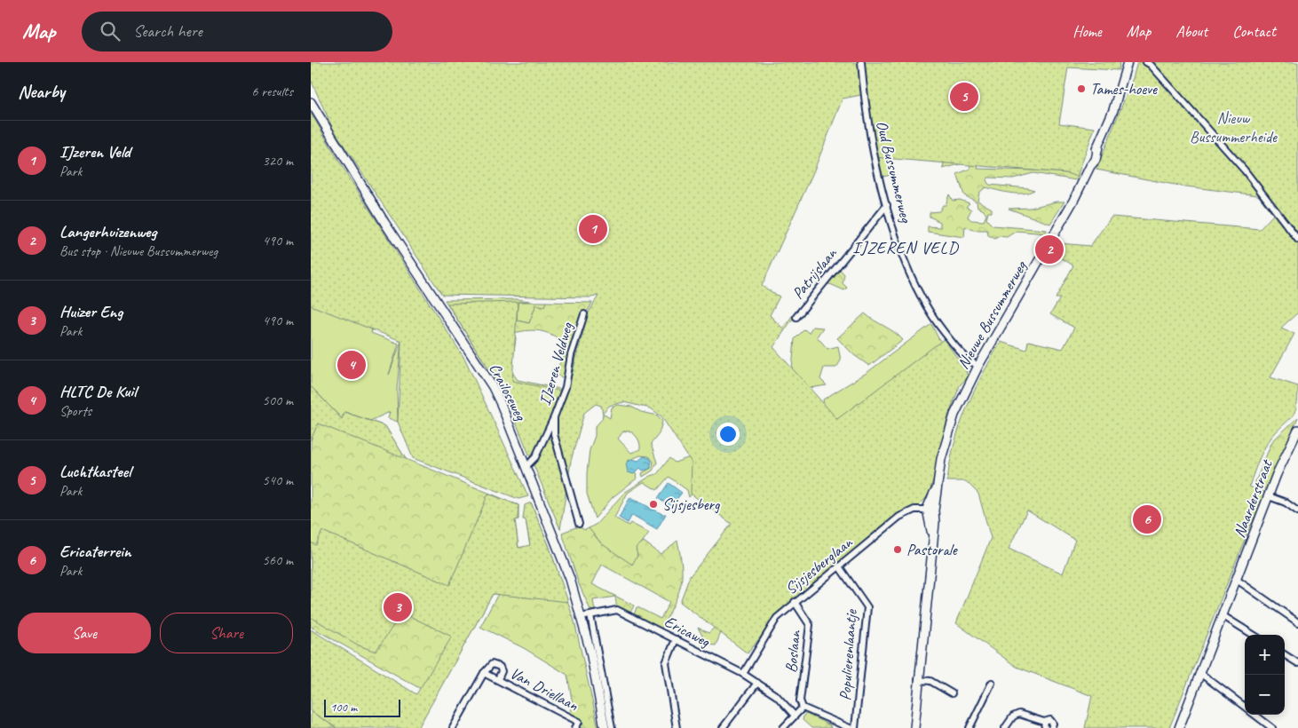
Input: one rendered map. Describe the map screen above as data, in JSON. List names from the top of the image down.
{
  "streets": {
    "main road": ["Nieuwe Bussummerweg", "Crailoseweg", "Naarderstraat"],
    "street": [
      "Oud Bussummerweg",
      "Patrijslaan",
      "IJzeren Veldweg",
      "Sijsjesberglaan",
      "Ericaweg",
      "Boslaan",
      "Populierenlaantje",
      "Van Driellaan"
    ]
  },
  "crossings": [
    ["Oud Bussummerweg", "Patrijslaan"],
    ["Oud Bussummerweg", "Nieuwe Bussummerweg"],
    ["Nieuwe Bussummerweg", "Sijsjesberglaan"],
    ["IJzeren Veldweg", "Crailoseweg"],
    ["Crailoseweg", "Ericaweg"],
    ["Sijsjesberglaan", "Ericaweg"],
    ["Sijsjesberglaan", "Boslaan"],
    ["Sijsjesberglaan", "Populierenlaantje"]
  ],
  "districts": ["IJZEREN VELD"],
  "parks": ["Nieuw Bussummerheide"],
  "places": ["Tames-hoeve", "Sijsjesberg", "Pastorale"],
  "scale_bar": "100 m",
  "page": {
    "header": "Map",
    "search": "Search here",
    "nav": [
      "Home",
      "Map",
      "About",
      "Contact"
    ],
    "heading": ["Nearby", "6 results"],
    "pins": [
      "5",
      "1",
      "2",
      "4",
      "6",
      "3"
    ],
    "list": [
      {
        "mark": "1",
        "name": "IJzeren Veld",
        "note": "Park",
        "value": "320 m"
      },
      {
        "mark": "2",
        "name": "Langerhuizenweg",
        "note": "Bus stop · Nieuwe Bussummerweg",
        "value": "490 m"
      },
      {
        "mark": "3",
        "name": "Huizer Eng",
        "note": "Park",
        "value": "490 m"
      },
      {
        "mark": "4",
        "name": "HLTC De Kuil",
        "note": "Sports",
        "value": "500 m"
      },
      {
        "mark": "5",
        "name": "Luchtkasteel",
        "note": "Park",
        "value": "540 m"
      },
      {
        "mark": "6",
        "name": "Ericaterrein",
        "note": "Park",
        "value": "560 m"
      }
    ],
    "buttons": ["Save", "Share"],
    "map_buttons": ["+", "−"],
    "scale": "100 m"
  }
}
